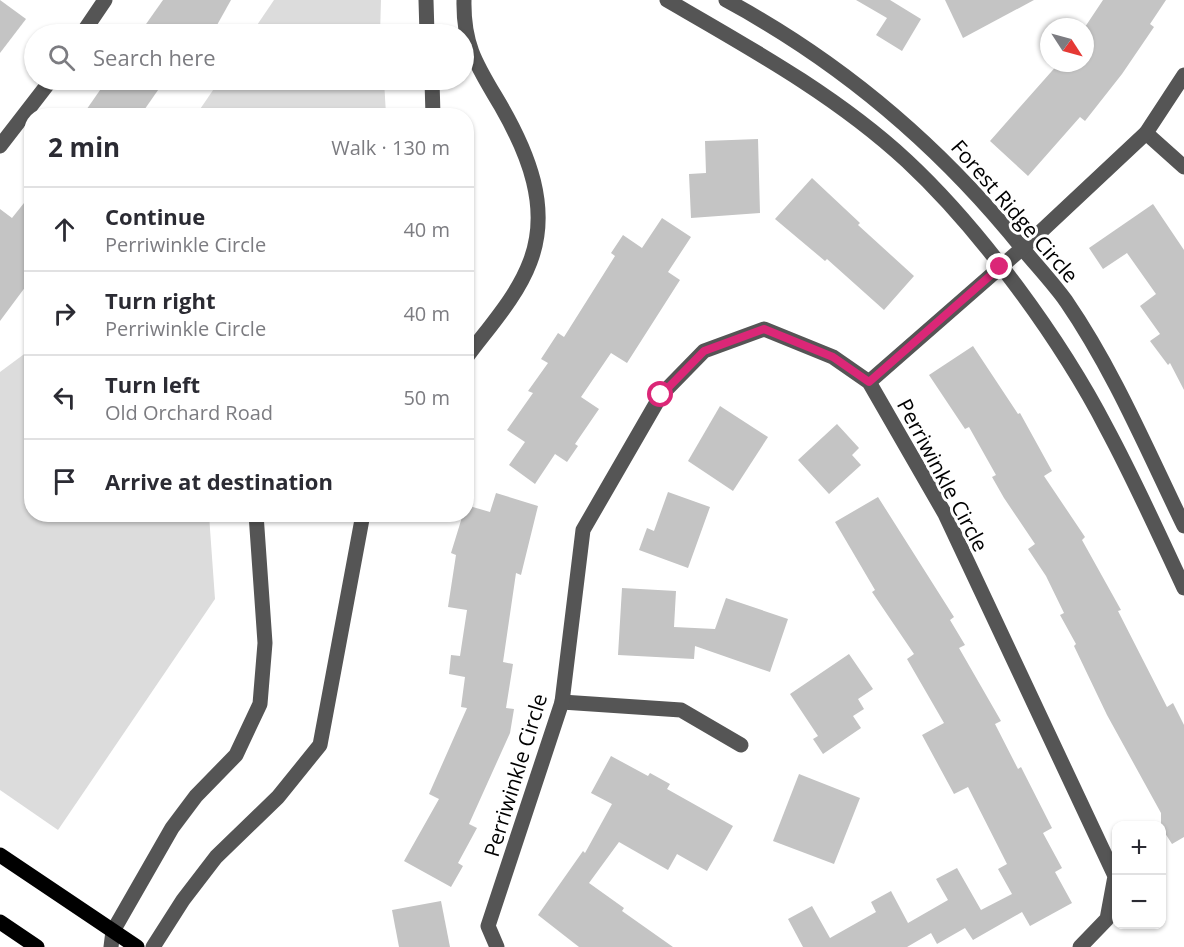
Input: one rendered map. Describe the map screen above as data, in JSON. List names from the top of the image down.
{
  "streets": {
    "street": ["Forest Ridge Circle", "Perriwinkle Circle"]
  },
  "north": "bottom right",
  "page": {
    "search": "Search here",
    "heading": ["2 min", "Walk · 130 m"],
    "list": [
      ["Continue", "Perriwinkle Circle", "40 m"],
      ["Turn right", "Perriwinkle Circle", "40 m"],
      ["Turn left", "Old Orchard Road", "50 m"],
      "Arrive at destination"
    ],
    "map_buttons": ["+", "−"]
  }
}
